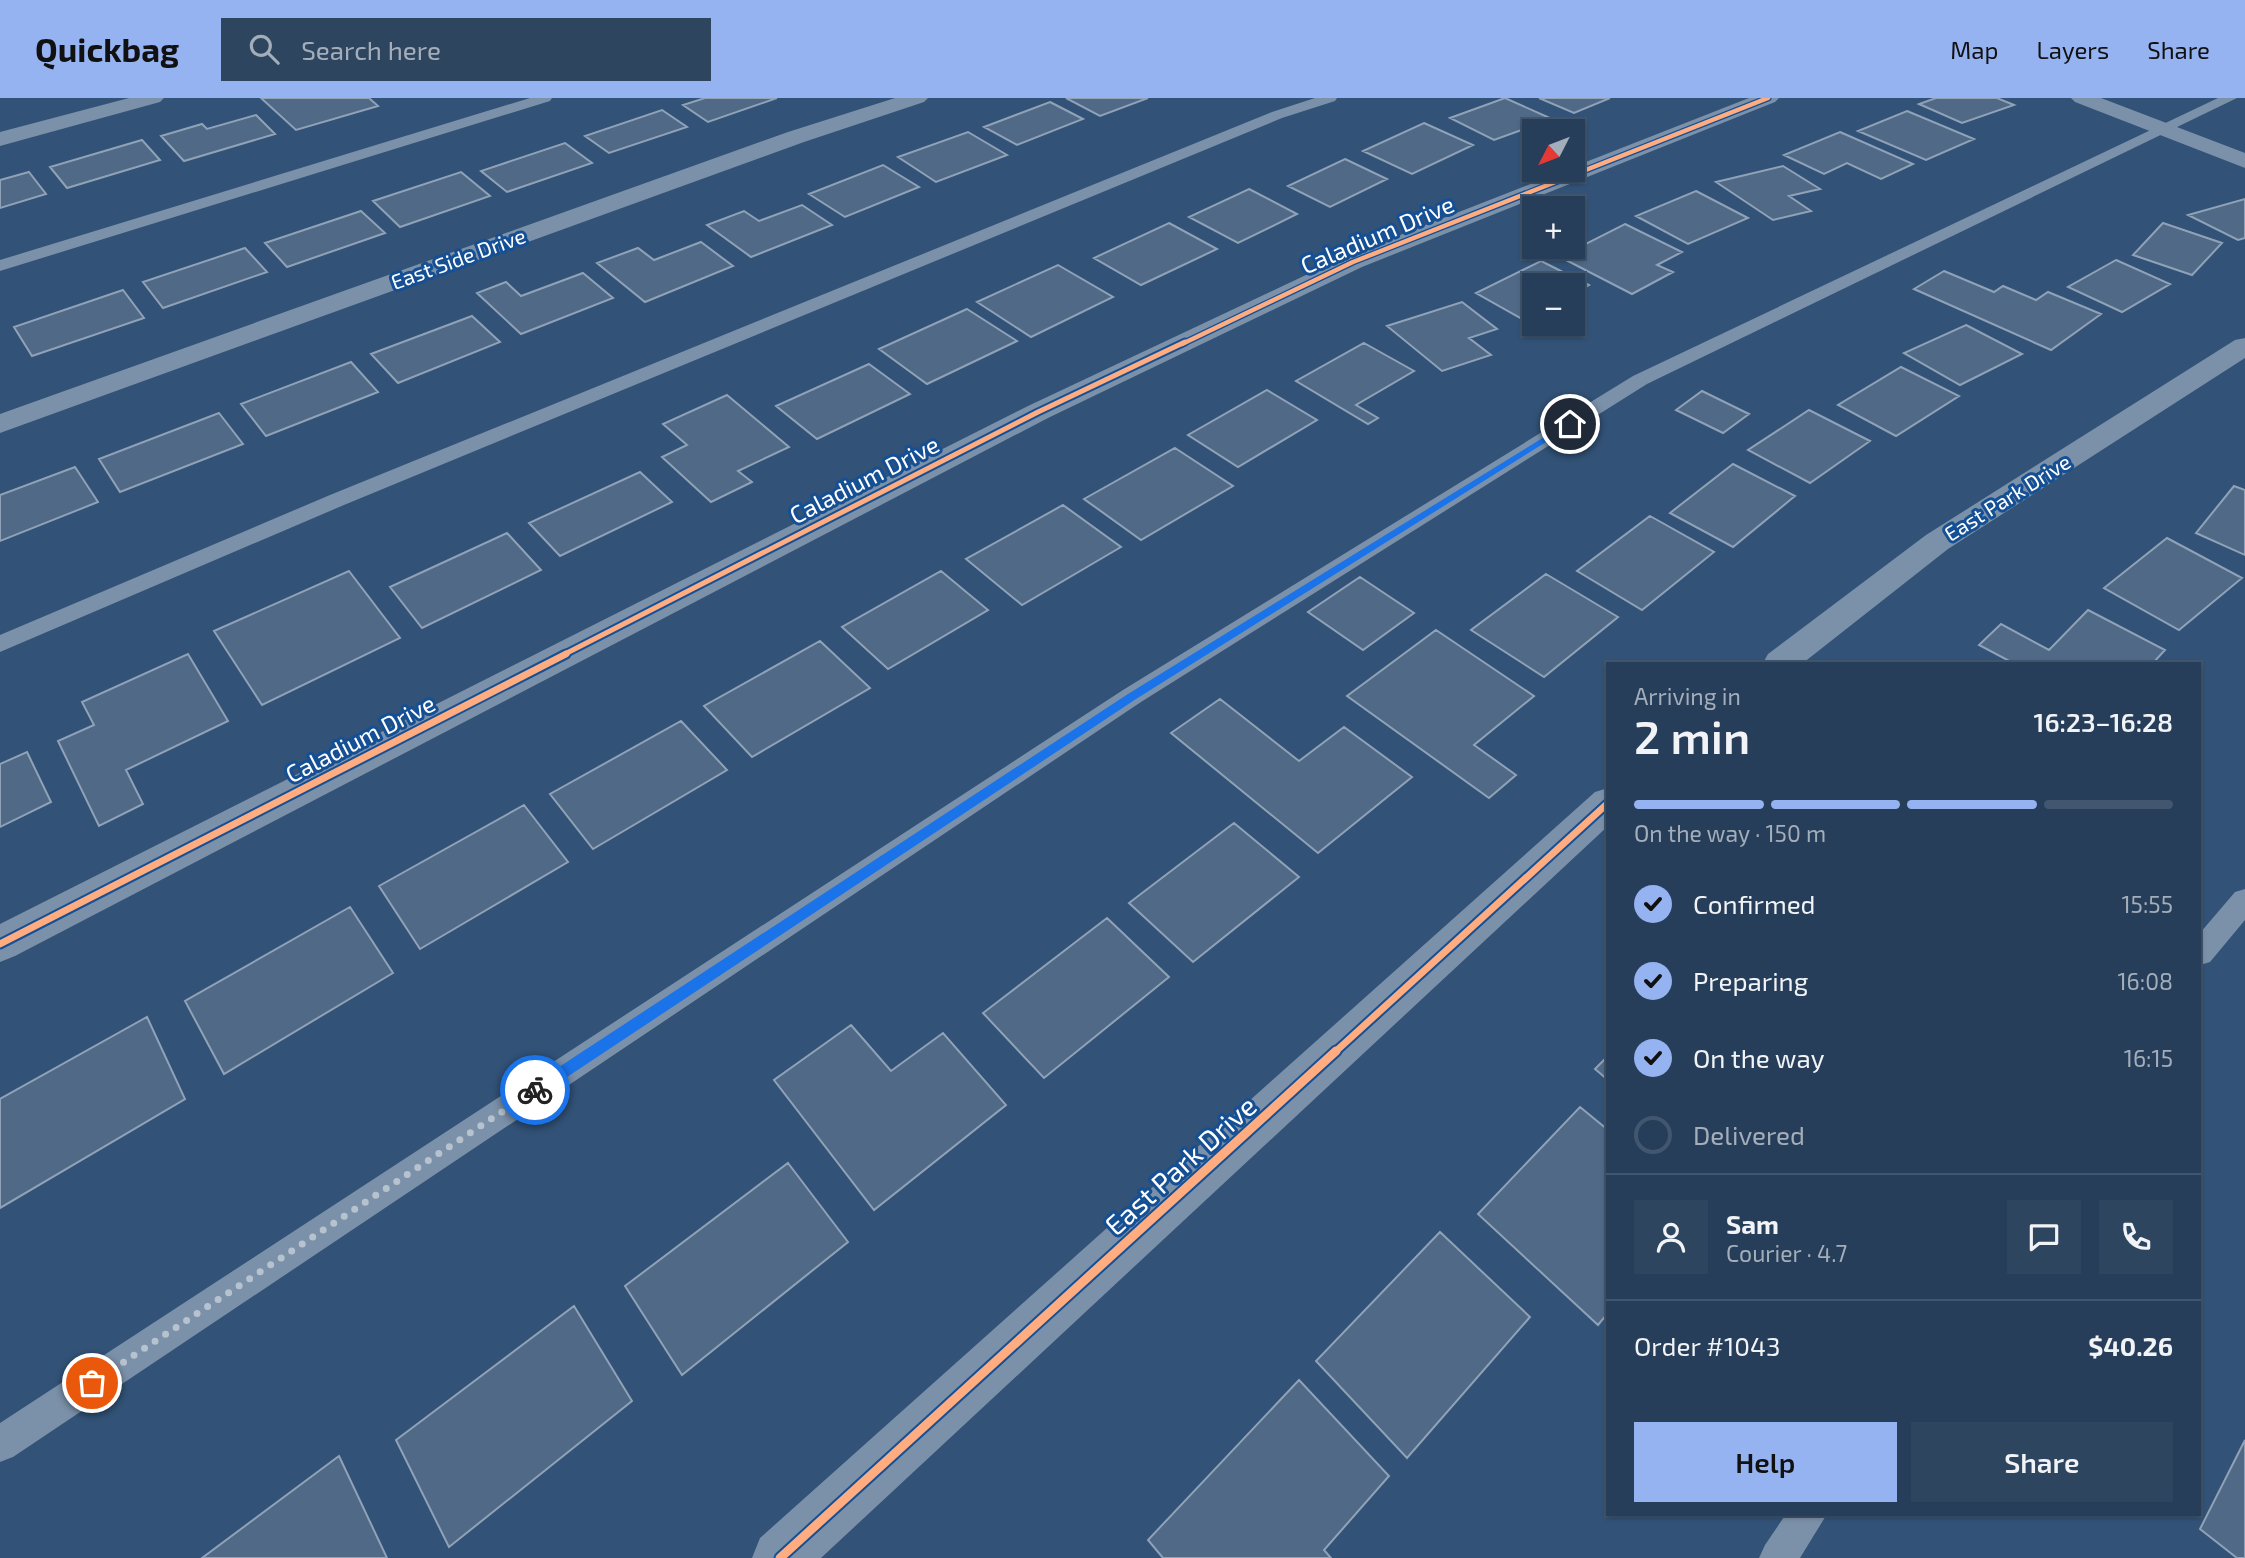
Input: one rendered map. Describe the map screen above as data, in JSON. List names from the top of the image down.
{
  "streets": {
    "street": ["Caladium Drive", "East Side Drive", "East Park Drive"]
  },
  "north": "bottom left",
  "page": {
    "header": "Quickbag",
    "search": "Search here",
    "nav": ["Map", "Layers", "Share"],
    "map_buttons": ["+", "−"],
    "heading": ["2 min", "Arriving in", "16:23–16:28"],
    "panel": [
      "Sam",
      "Courier · 4.7",
      "Order #1043",
      "$40.26"
    ],
    "bar": "On the way · 150 m",
    "list": [
      ["Confirmed", "15:55"],
      ["Preparing", "16:08"],
      ["On the way", "16:15"],
      "Delivered"
    ],
    "buttons": ["Help", "Share"]
  }
}
